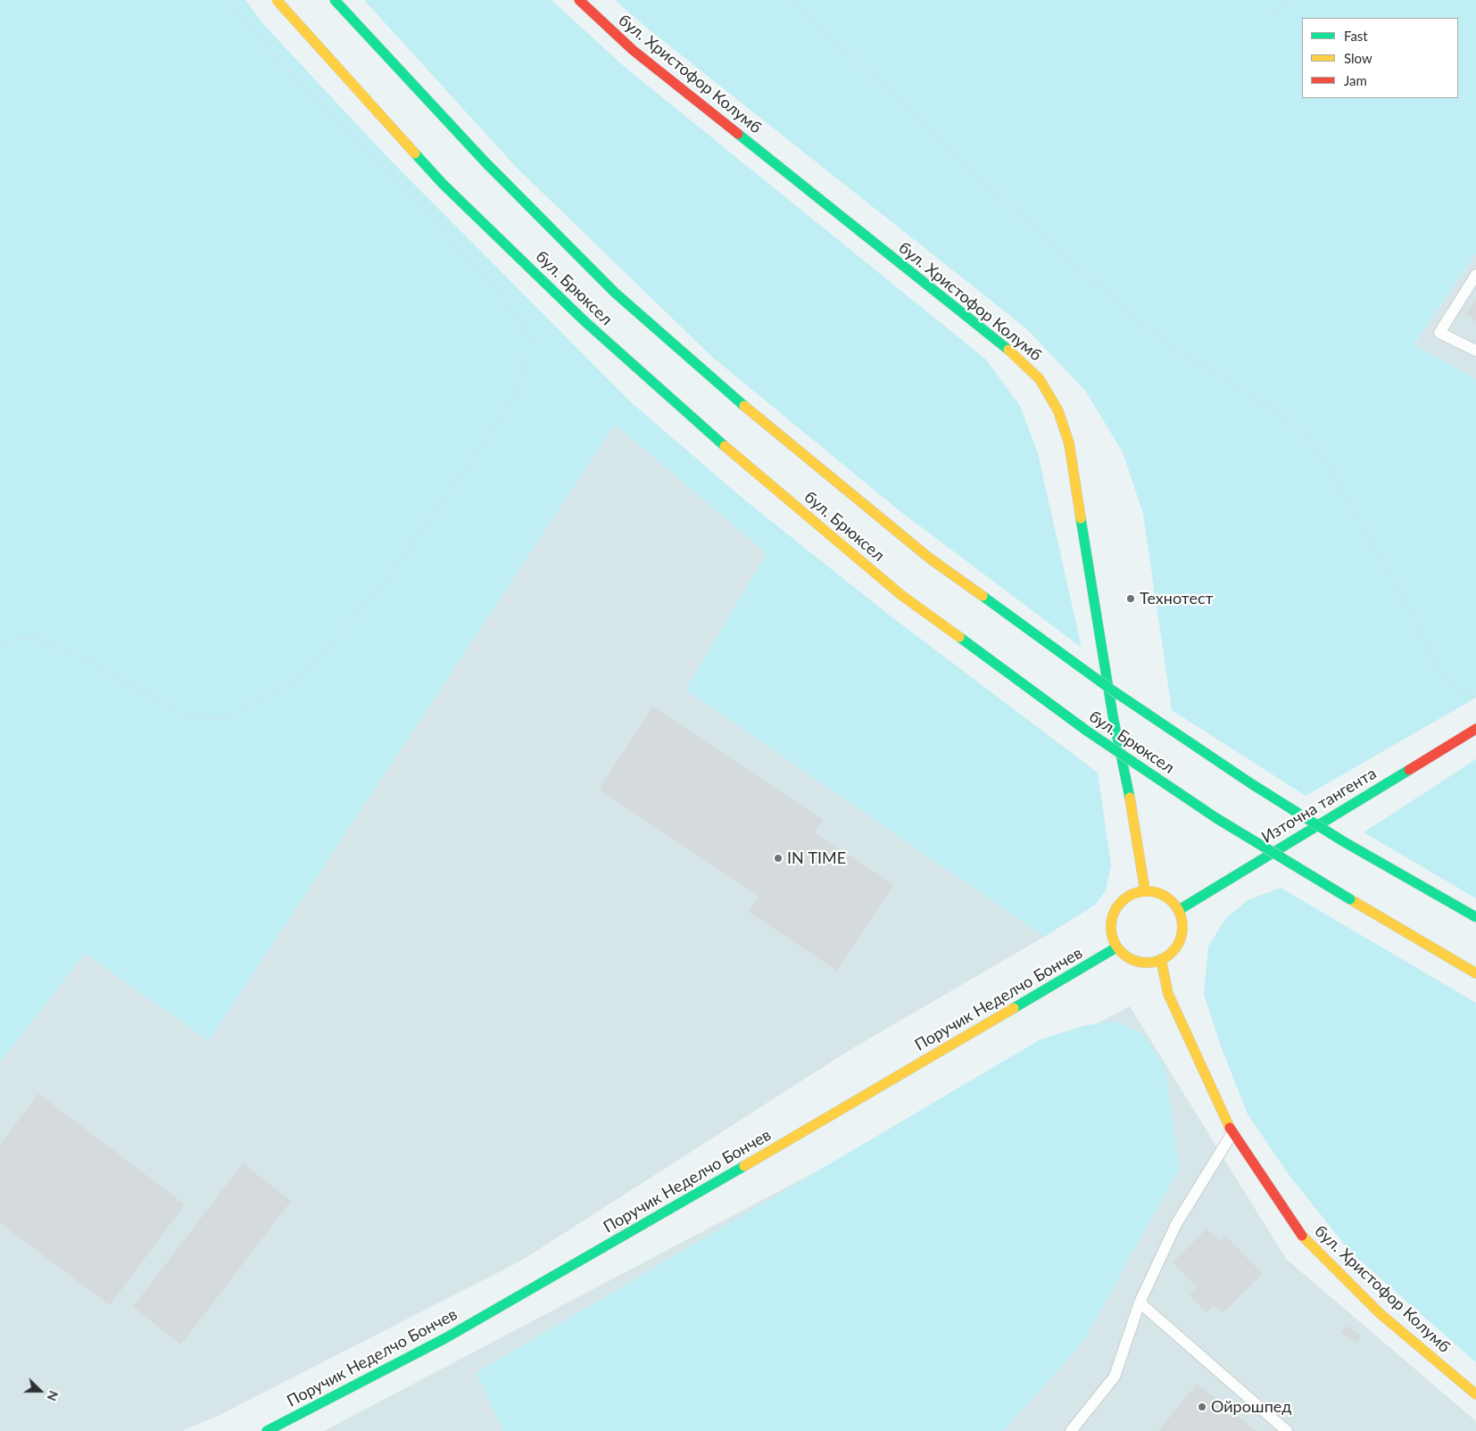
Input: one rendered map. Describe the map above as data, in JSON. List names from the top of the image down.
{
  "streets": {
    "street": [
      "бул. Христофор Колумб",
      "бул. Брюксел",
      "Източна тангента",
      "Поручик Неделчо Бончев"
    ]
  },
  "crossings": [
    ["бул. Христофор Колумб", "Източна тангента"],
    ["бул. Христофор Колумб", "Поручик Неделчо Бончев"],
    ["Източна тангента", "Поручик Неделчо Бончев"]
  ],
  "places": ["Технотест", "IN TIME", "Ойрошпед"],
  "legend": ["Fast", "Slow", "Jam"],
  "north": "right"
}
